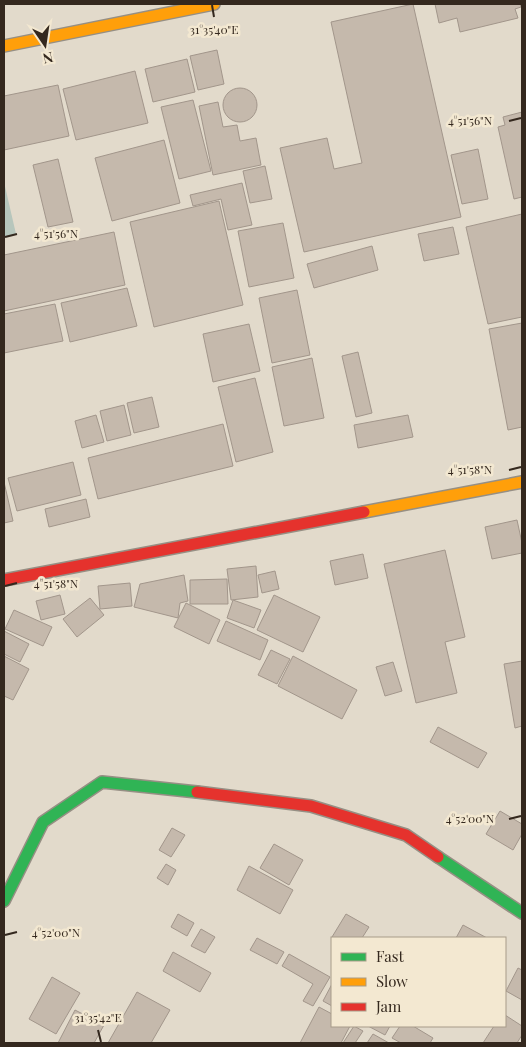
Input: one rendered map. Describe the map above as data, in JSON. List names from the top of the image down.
{
  "legend": ["Fast", "Slow", "Jam"],
  "north": "bottom",
  "coordinates": [
    "31°35'40\"E",
    "4°51'56\"N",
    "4°51'58\"N",
    "4°52'00\"N",
    "31°35'42\"E"
  ]
}
